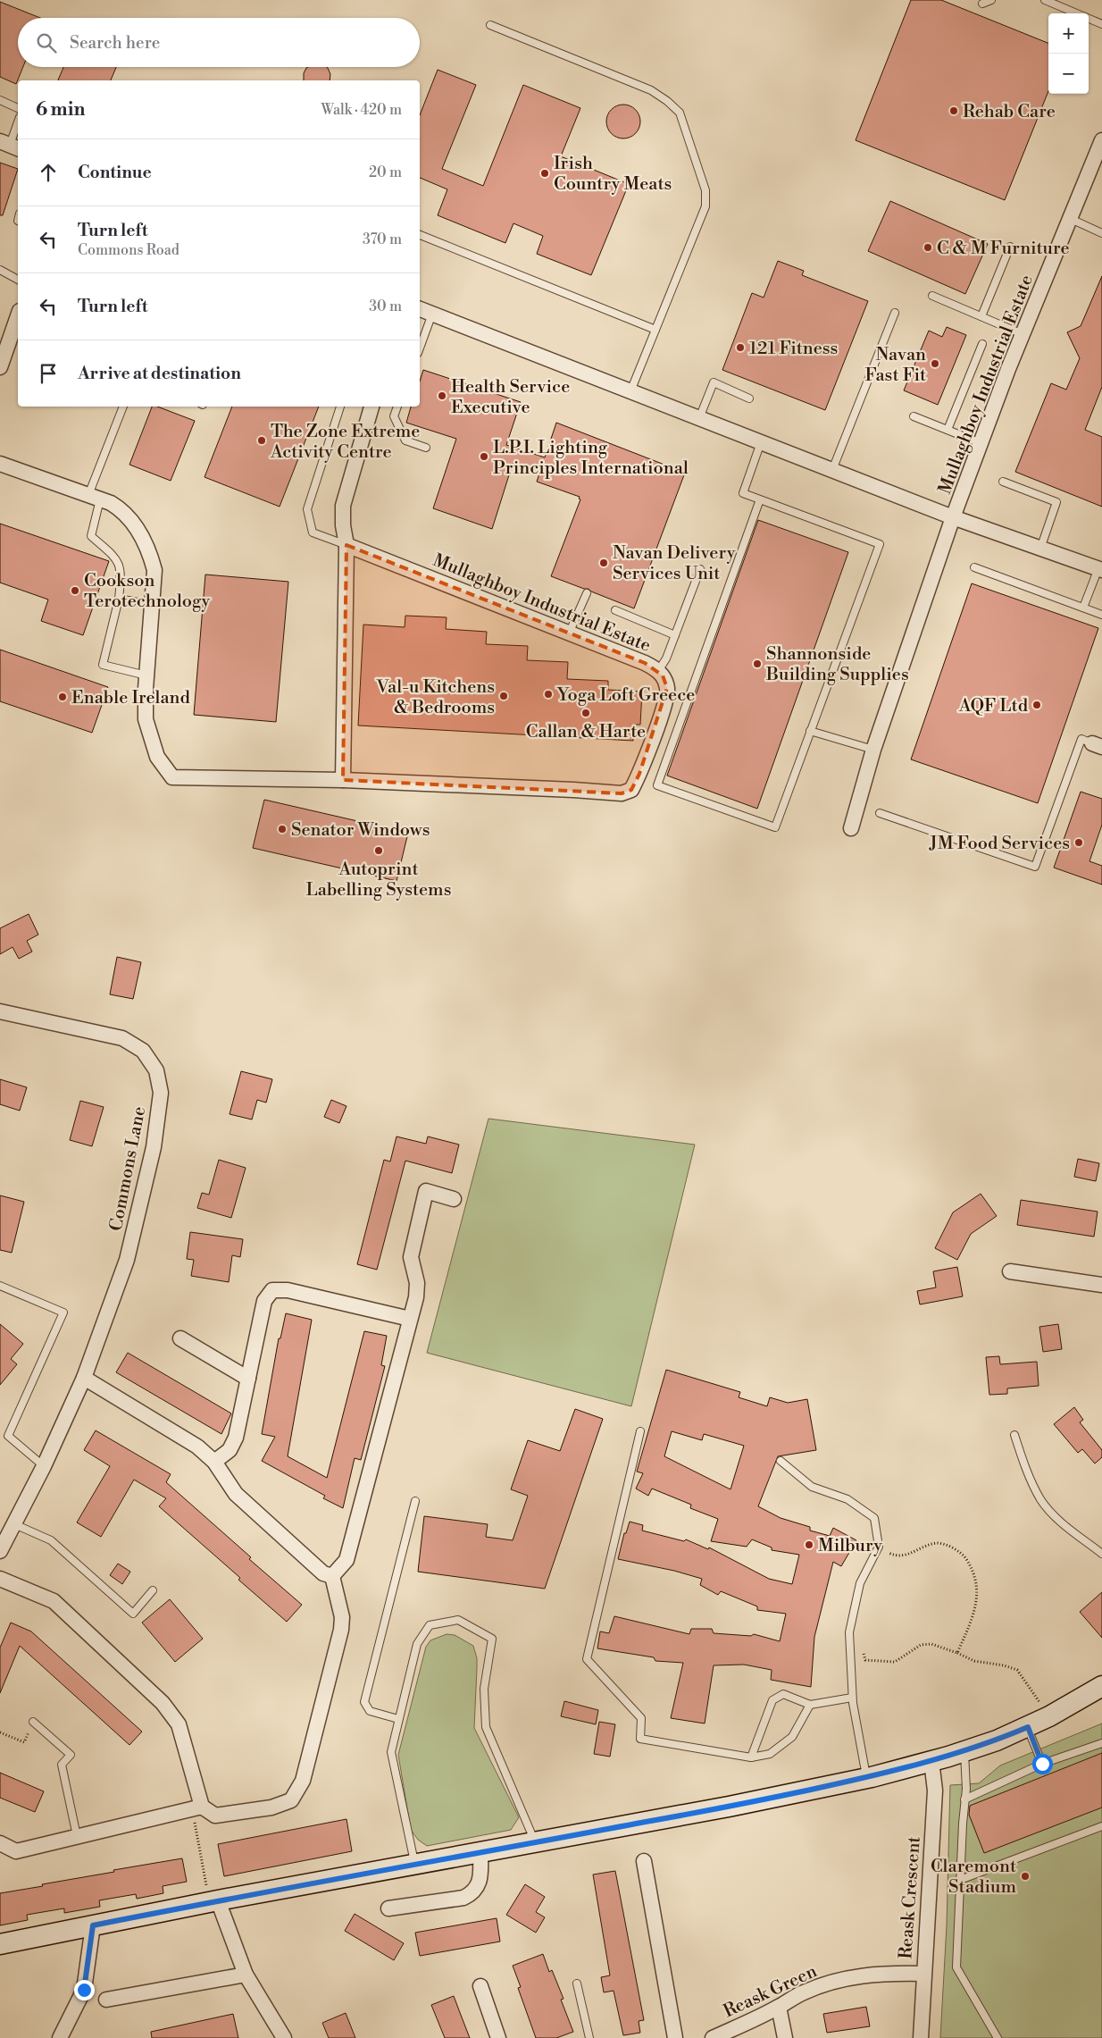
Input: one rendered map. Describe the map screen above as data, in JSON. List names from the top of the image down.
{
  "streets": {
    "street": [
      "Mullaghboy Industrial Estate",
      "Commons Lane",
      "Reask Crescent",
      "Reask Green"
    ]
  },
  "crossings": [
    ["Reask Crescent", "Reask Green"]
  ],
  "places": [
    "Rehab Care",
    "Irish Country Meats",
    "C & M Furniture",
    "121 Fitness",
    "Navan Fast Fit",
    "Health Service Executive",
    "The Zone Extreme Activity Centre",
    "L.P.I. Lighting Principles International",
    "Navan Delivery Services Unit",
    "Cookson Terotechnology",
    "Shannonside Building Supplies",
    "Yoga Loft Greece",
    "Val-u Kitchens & Bedrooms",
    "Enable Ireland",
    "AQF Ltd",
    "Callan & Harte",
    "Senator Windows",
    "JM Food Services",
    "Autoprint Labelling Systems",
    "Milbury",
    "Claremont Stadium"
  ],
  "page": {
    "map_buttons": ["+", "−"],
    "search": "Search here",
    "heading": ["6 min", "Walk · 420 m"],
    "list": [
      ["Continue", "20 m"],
      ["Turn left", "Commons Road", "370 m"],
      ["Turn left", "30 m"],
      "Arrive at destination"
    ]
  }
}
